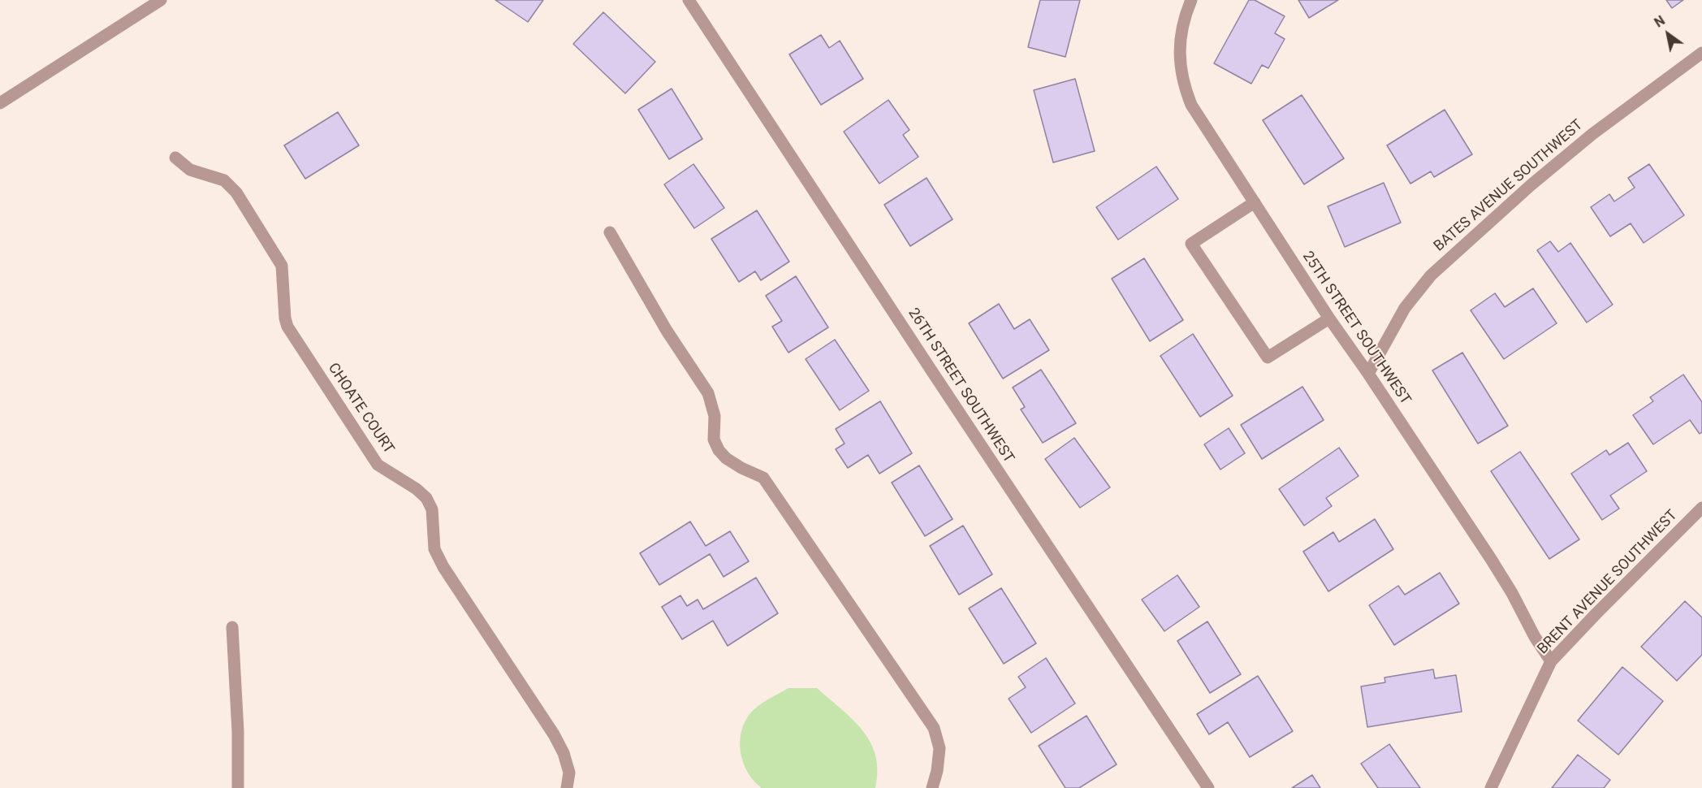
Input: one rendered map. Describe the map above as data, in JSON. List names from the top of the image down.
{
  "streets": {
    "street": [
      "BATES AVENUE SOUTHWEST",
      "25TH STREET SOUTHWEST",
      "26TH STREET SOUTHWEST",
      "CHOATE COURT",
      "BRENT AVENUE SOUTHWEST"
    ]
  },
  "crossings": [
    ["BATES AVENUE SOUTHWEST", "25TH STREET SOUTHWEST"],
    ["25TH STREET SOUTHWEST", "BRENT AVENUE SOUTHWEST"]
  ],
  "north": "top left"
}
